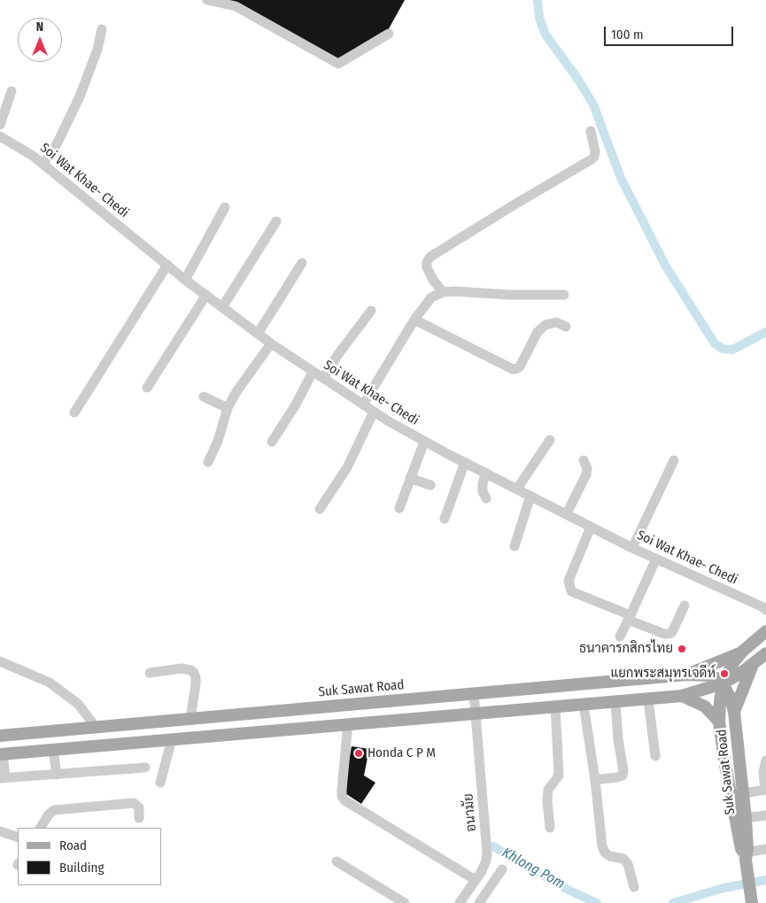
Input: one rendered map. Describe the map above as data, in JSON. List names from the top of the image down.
{
  "streets": {
    "main road": ["Suk Sawat Road"],
    "street": ["Soi Wat Khae- Chedi", "อนามัย"]
  },
  "crossings": [
    ["Suk Sawat Road", "อนามัย"]
  ],
  "water": ["Khlong Pom"],
  "places": ["ธนาคารกสิกรไทย", "แยกพระสมุทรเจดีห์", "Honda C P M"],
  "legend": ["Road", "Building"],
  "scale_bar": "100 m",
  "north": "top"
}
